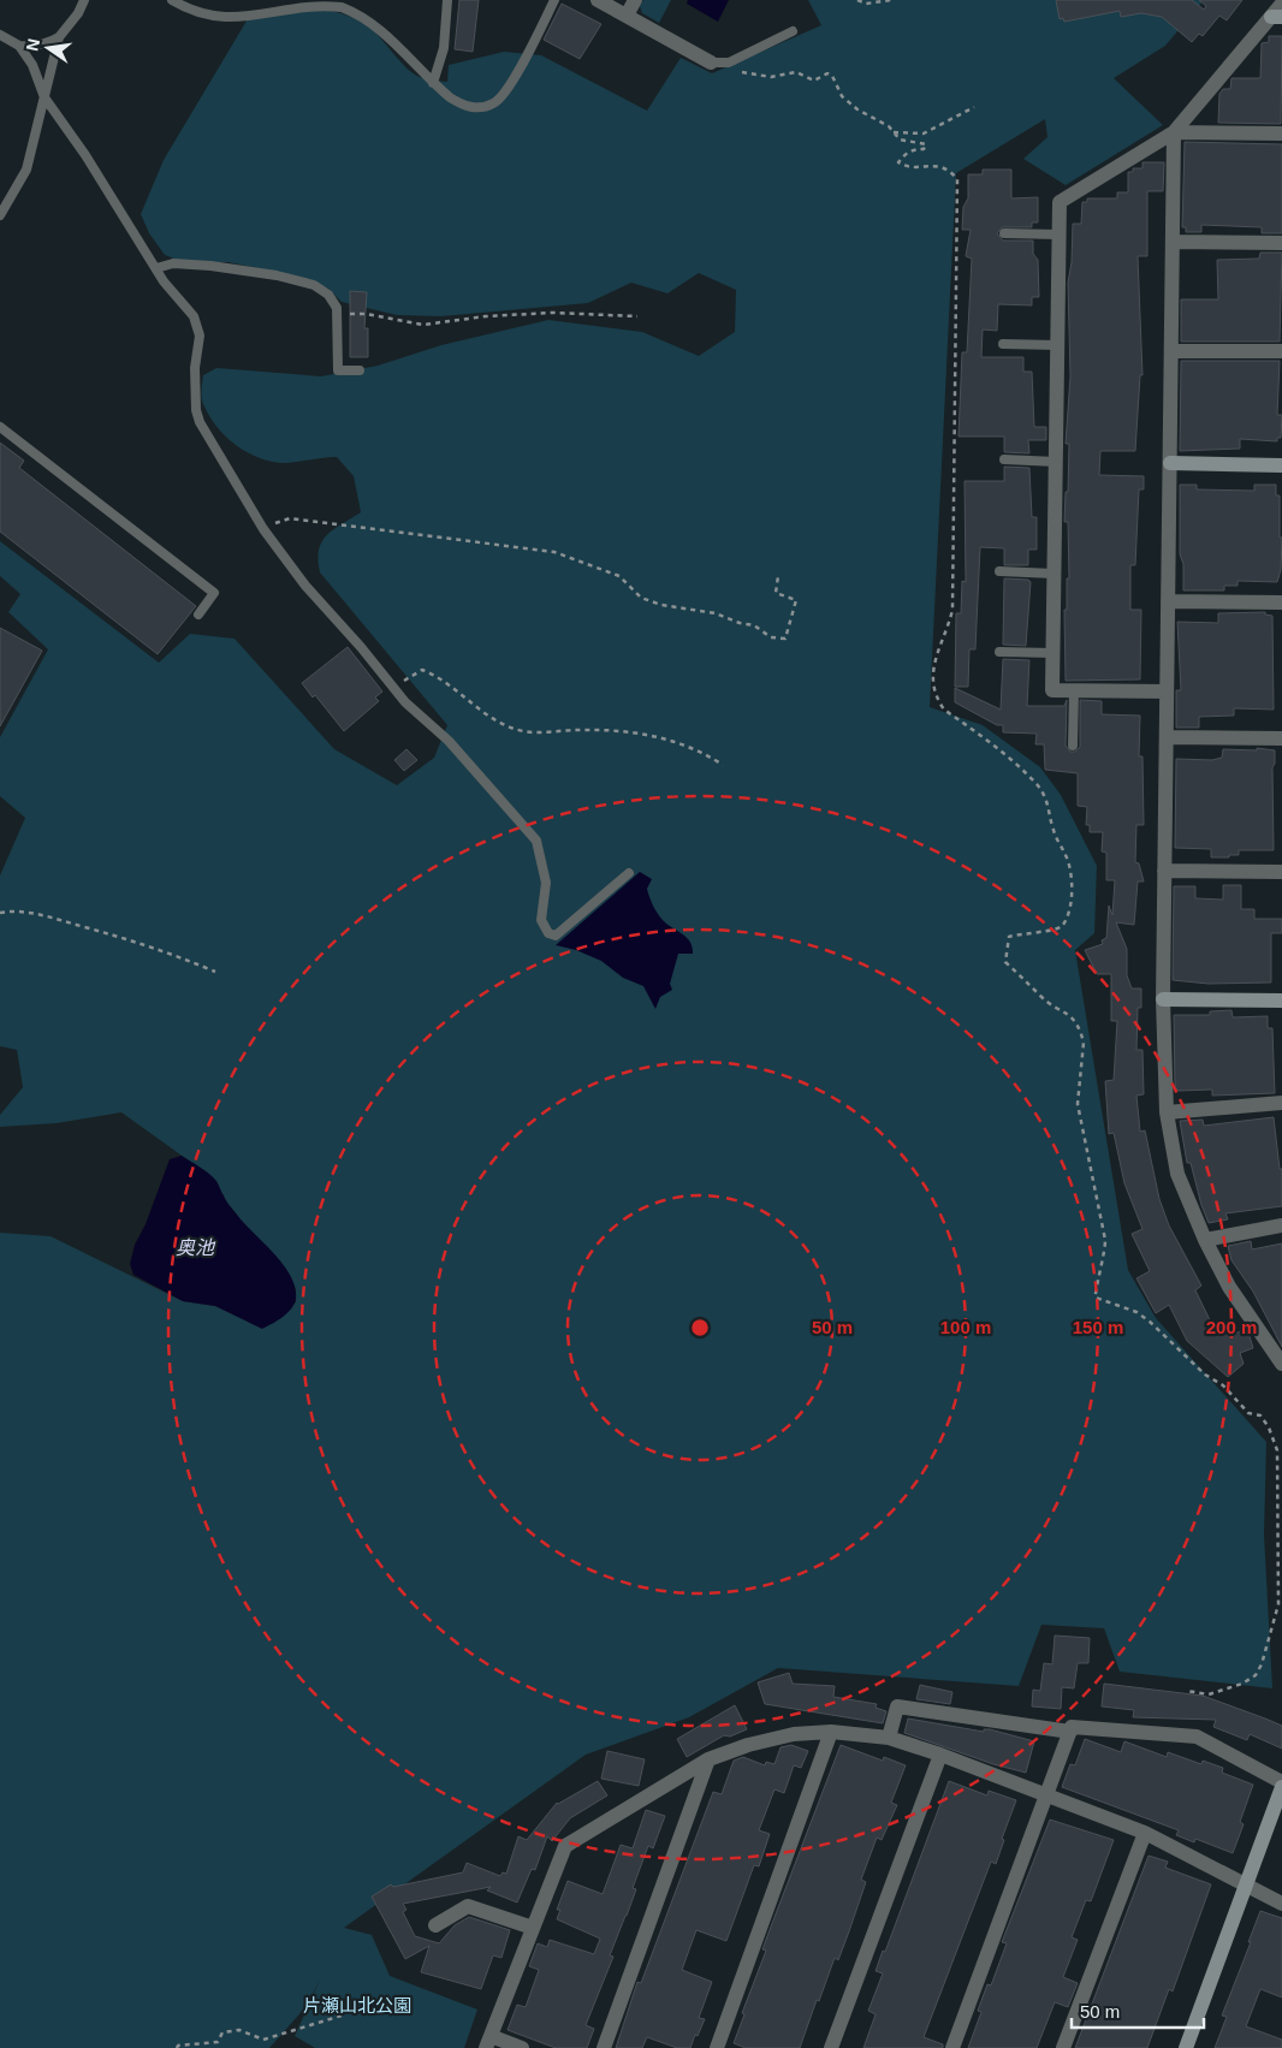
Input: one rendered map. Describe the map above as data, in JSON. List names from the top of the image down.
{
  "water": ["奥池"],
  "parks": ["片瀬山北公園"],
  "scale_bar": "50 m",
  "north": "left",
  "rings": [
    "50 m",
    "100 m",
    "150 m",
    "200 m"
  ]
}
